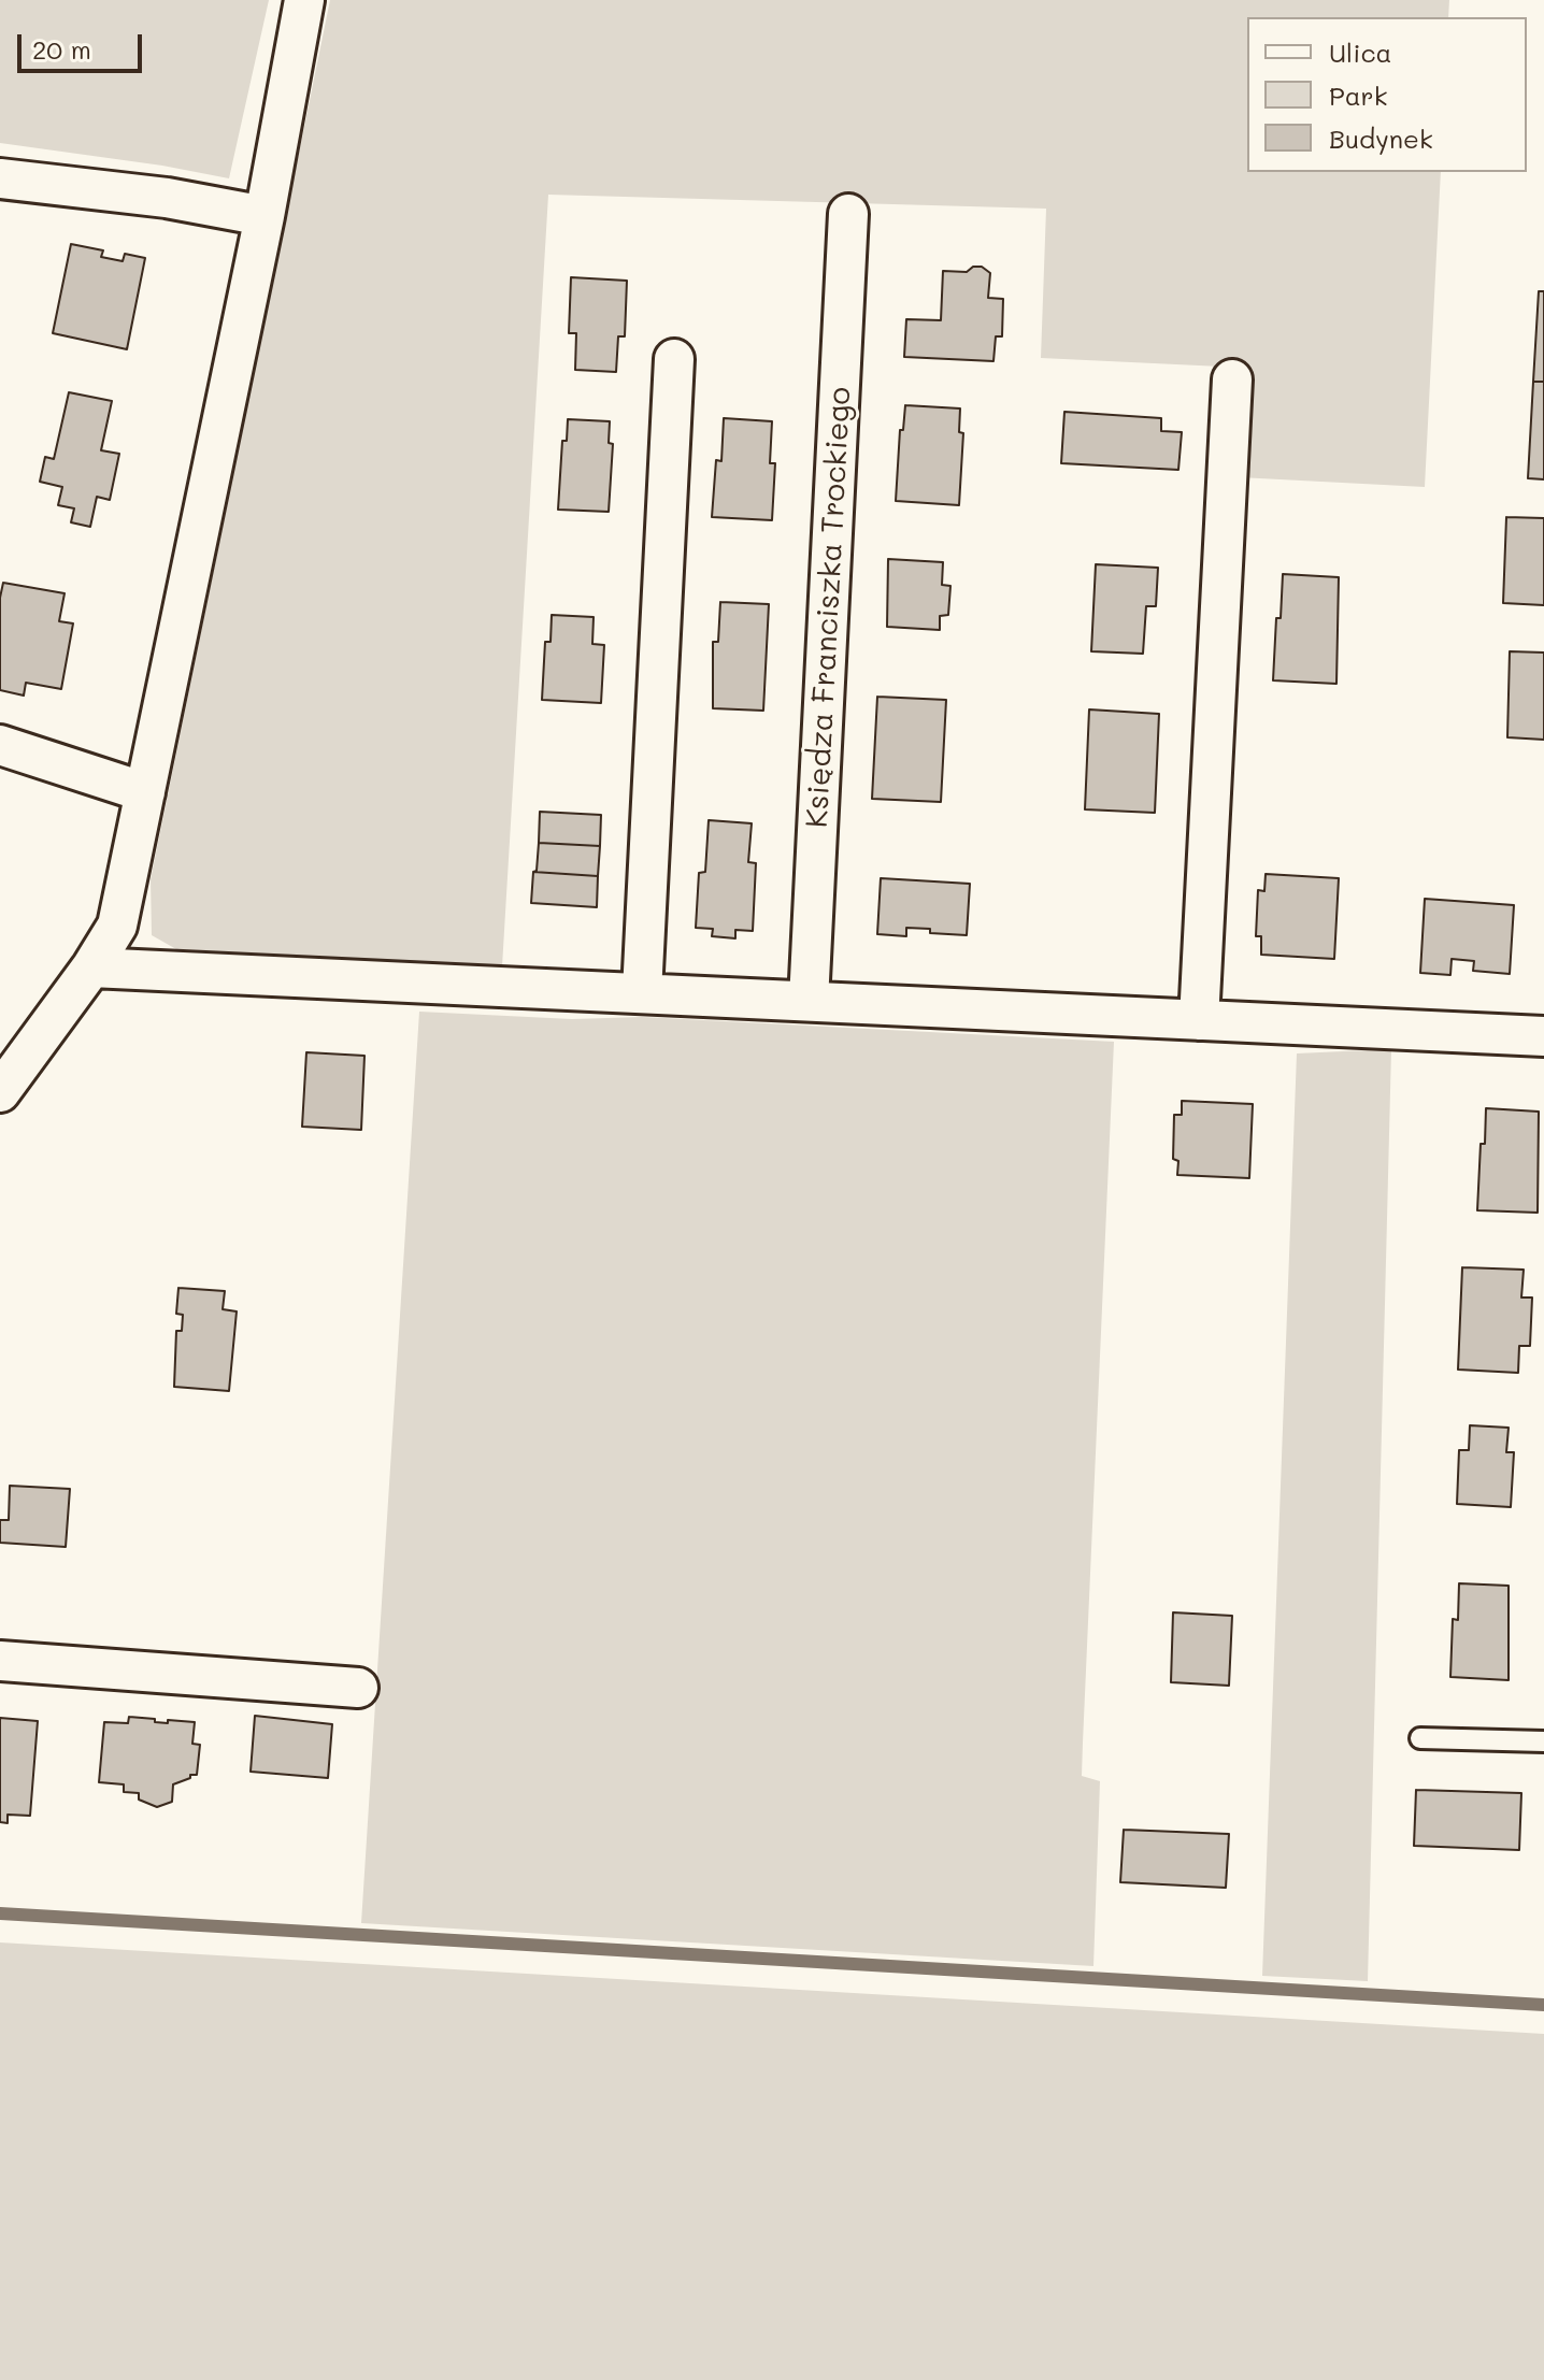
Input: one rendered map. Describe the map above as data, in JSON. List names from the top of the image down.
{
  "streets": {
    "street": ["Księdza Franciszka Trockiego"]
  },
  "legend": ["Ulica", "Park", "Budynek"],
  "scale_bar": "20 m"
}
